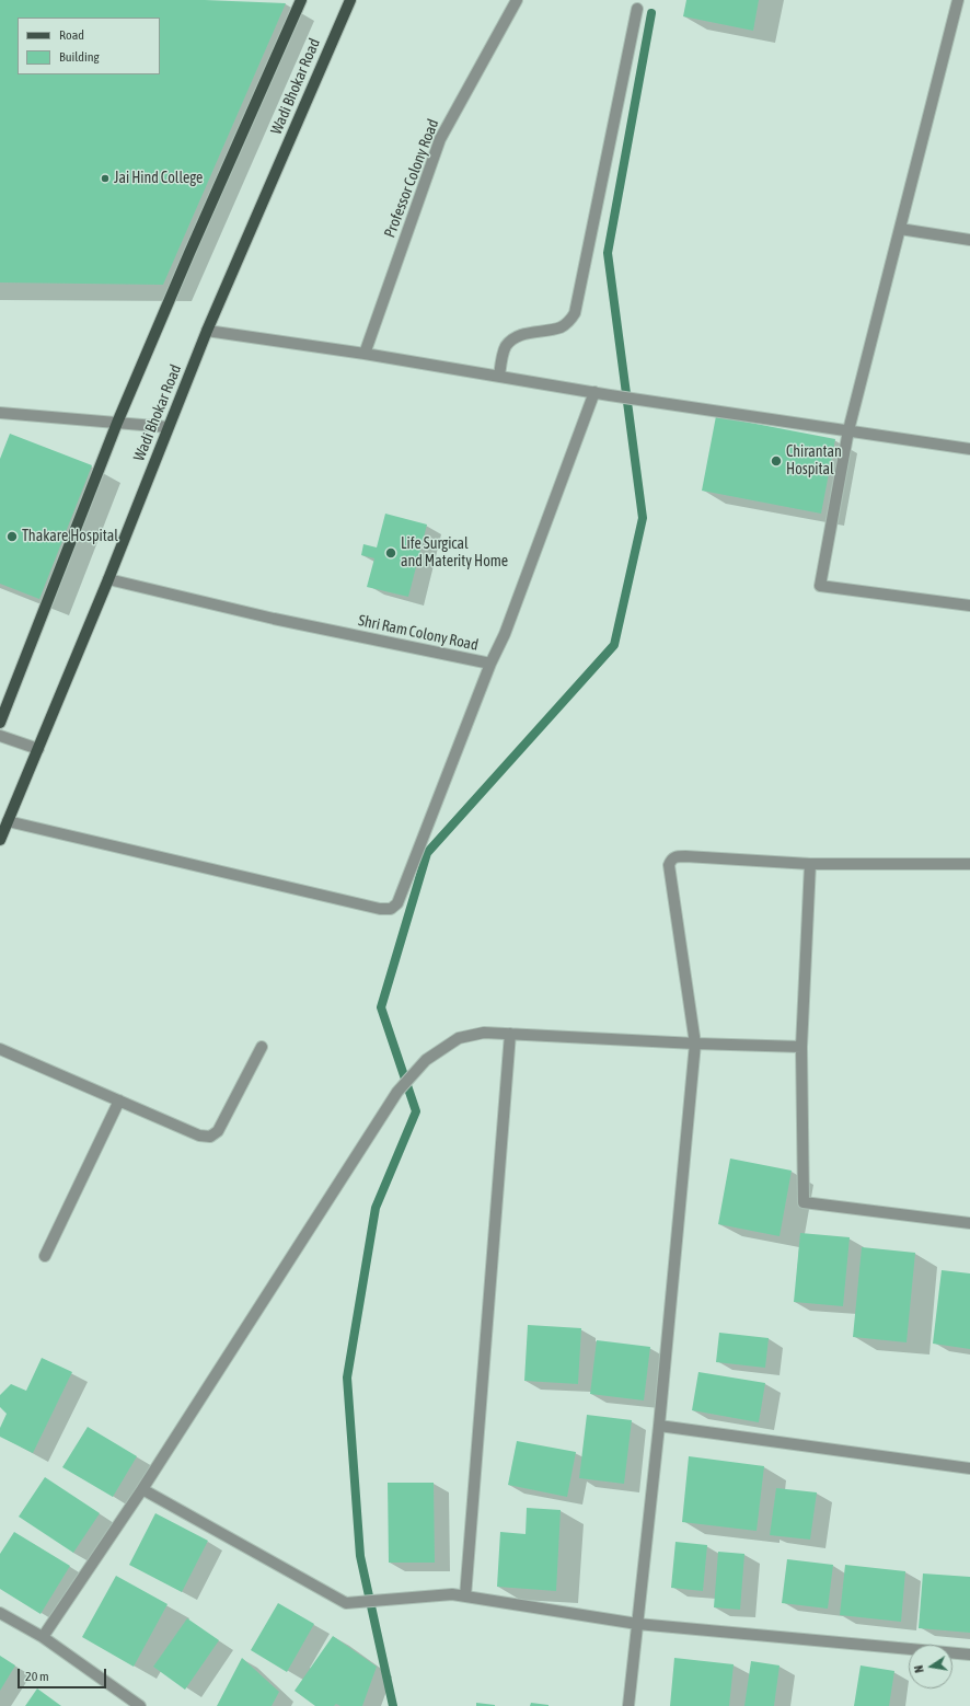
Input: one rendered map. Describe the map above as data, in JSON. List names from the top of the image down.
{
  "streets": {
    "main road": ["Wadi Bhokar Road"],
    "street": ["Professor Colony Road", "Shri Ram Colony Road"]
  },
  "crossings": [
    ["Wadi Bhokar Road", "Shri Ram Colony Road"]
  ],
  "places": [
    "Jai Hind College",
    "Chirantan Hospital",
    "Thakare Hospital",
    "Life Surgical and Materity Home"
  ],
  "legend": ["Road", "Building"],
  "scale_bar": "20 m",
  "north": "left"
}
